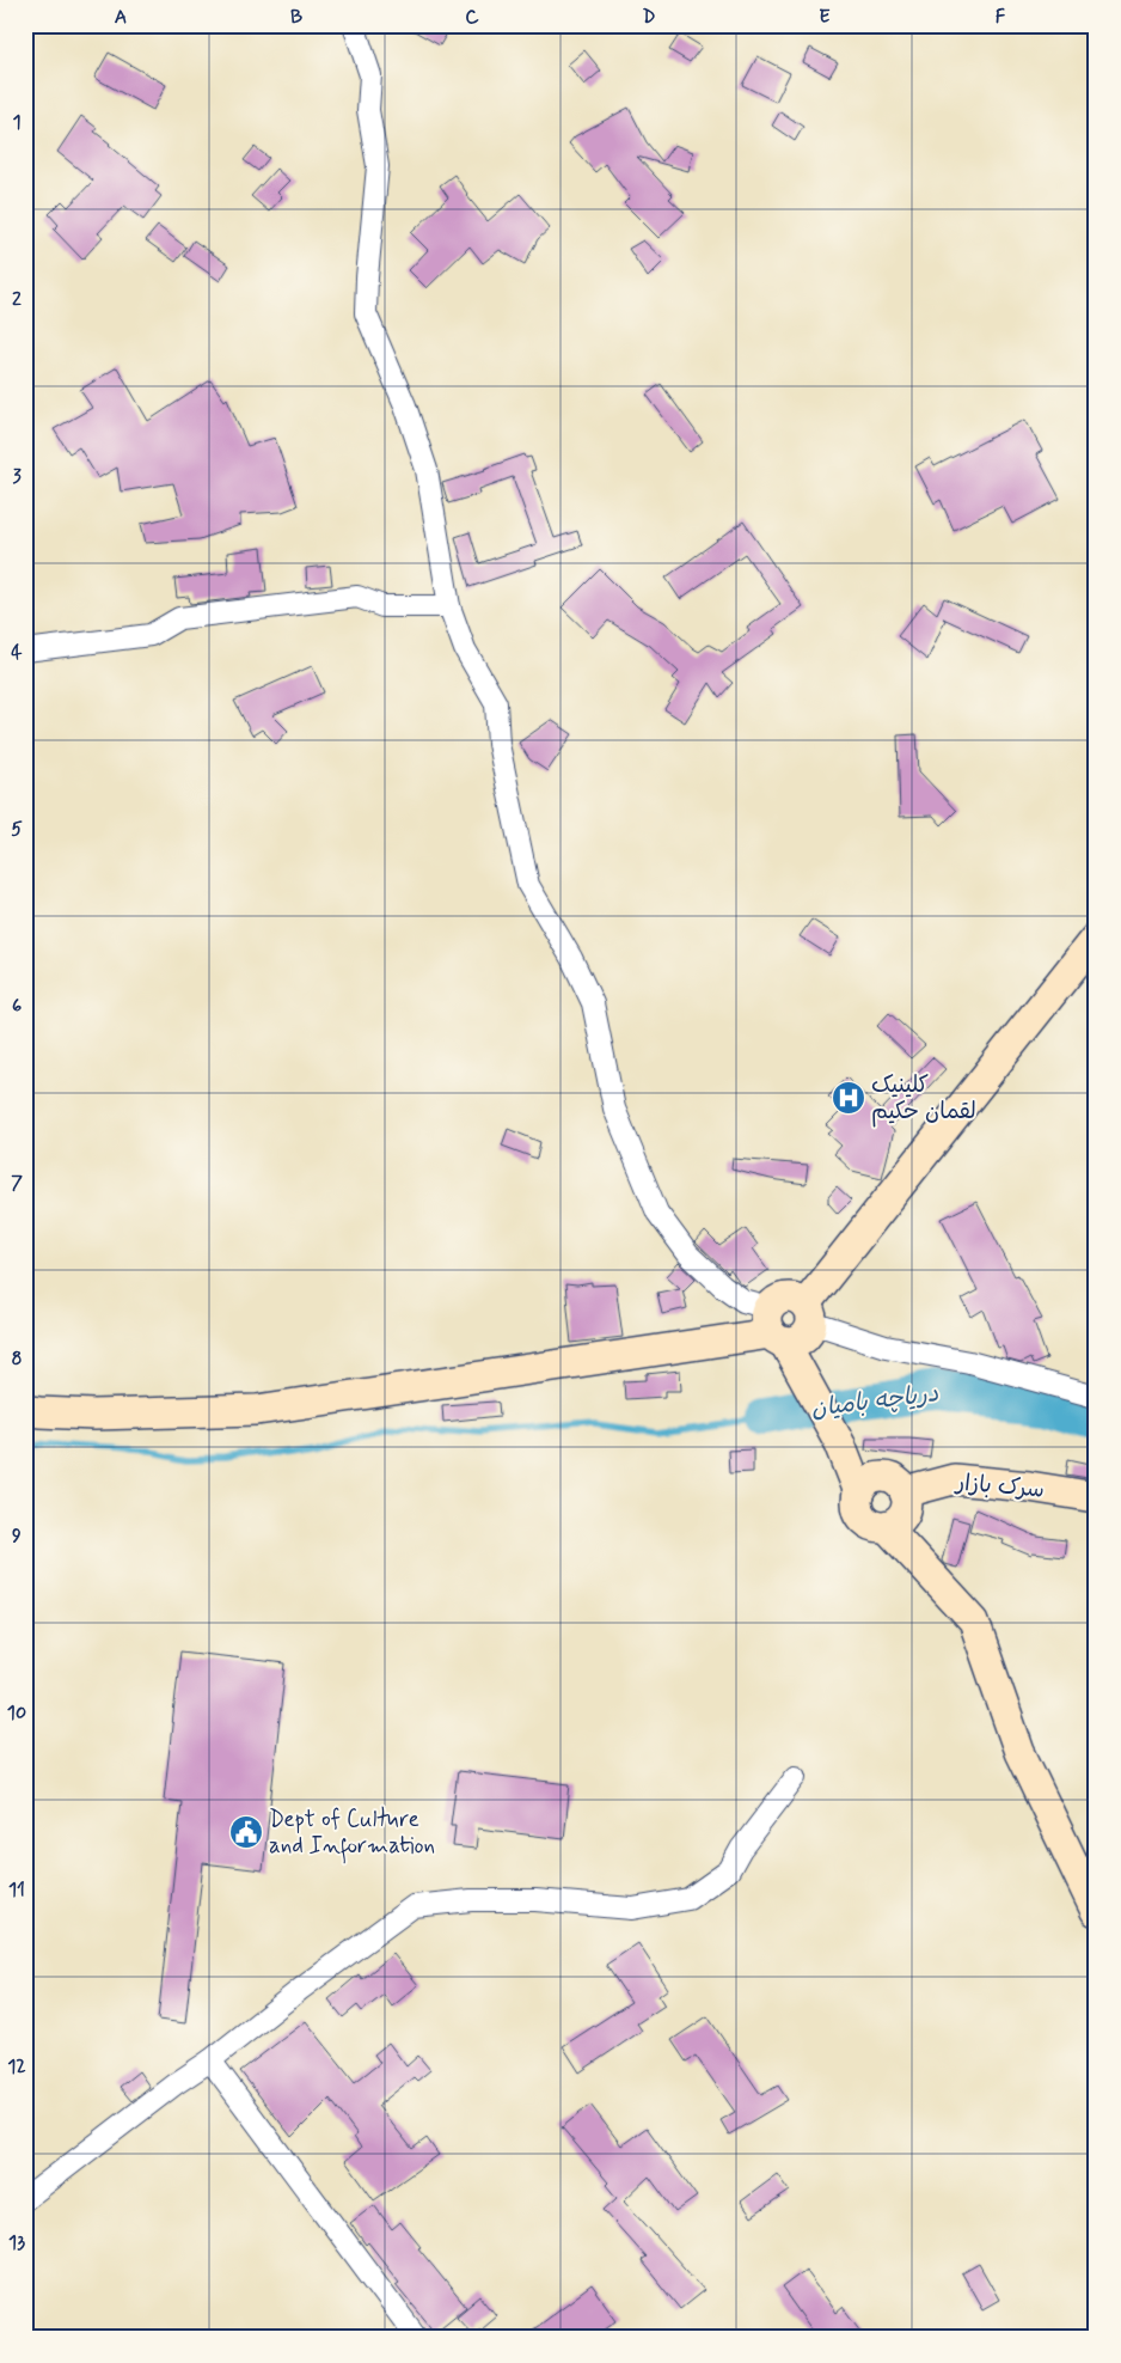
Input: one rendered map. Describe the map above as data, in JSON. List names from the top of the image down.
{
  "streets": {
    "main road": ["سرک بازار"]
  },
  "water": ["دریاچه بامیان"],
  "places": {
    "hospital": ["کلینیک لقمان حکیم"],
    "public building": ["Dept of Culture and Information"]
  },
  "grid": {
    "columns": [
      "A",
      "B",
      "C",
      "D",
      "E",
      "F"
    ],
    "rows": [
      "1",
      "2",
      "3",
      "4",
      "5",
      "6",
      "7",
      "8",
      "9",
      "10",
      "11",
      "12",
      "13"
    ]
  }
}
